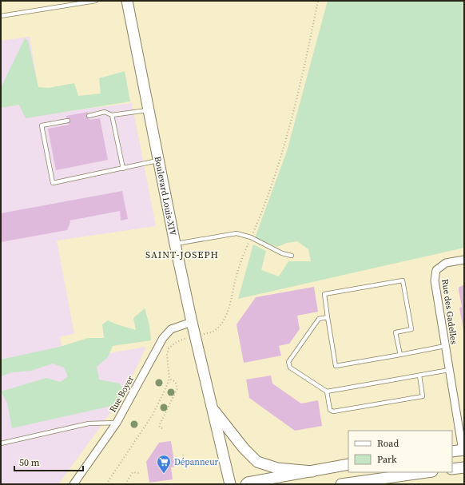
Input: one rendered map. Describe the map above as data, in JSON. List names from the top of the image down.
{
  "streets": {
    "main road": ["Boulevard Louis-XIV"],
    "street": ["Rue des Gadelles", "Rue Boyer"]
  },
  "crossings": [
    ["Boulevard Louis-XIV", "Rue Boyer"]
  ],
  "districts": ["SAINT-JOSEPH"],
  "places": {
    "supermarket": ["Dépanneur"]
  },
  "legend": ["Road", "Park"],
  "scale_bar": "50 m"
}
